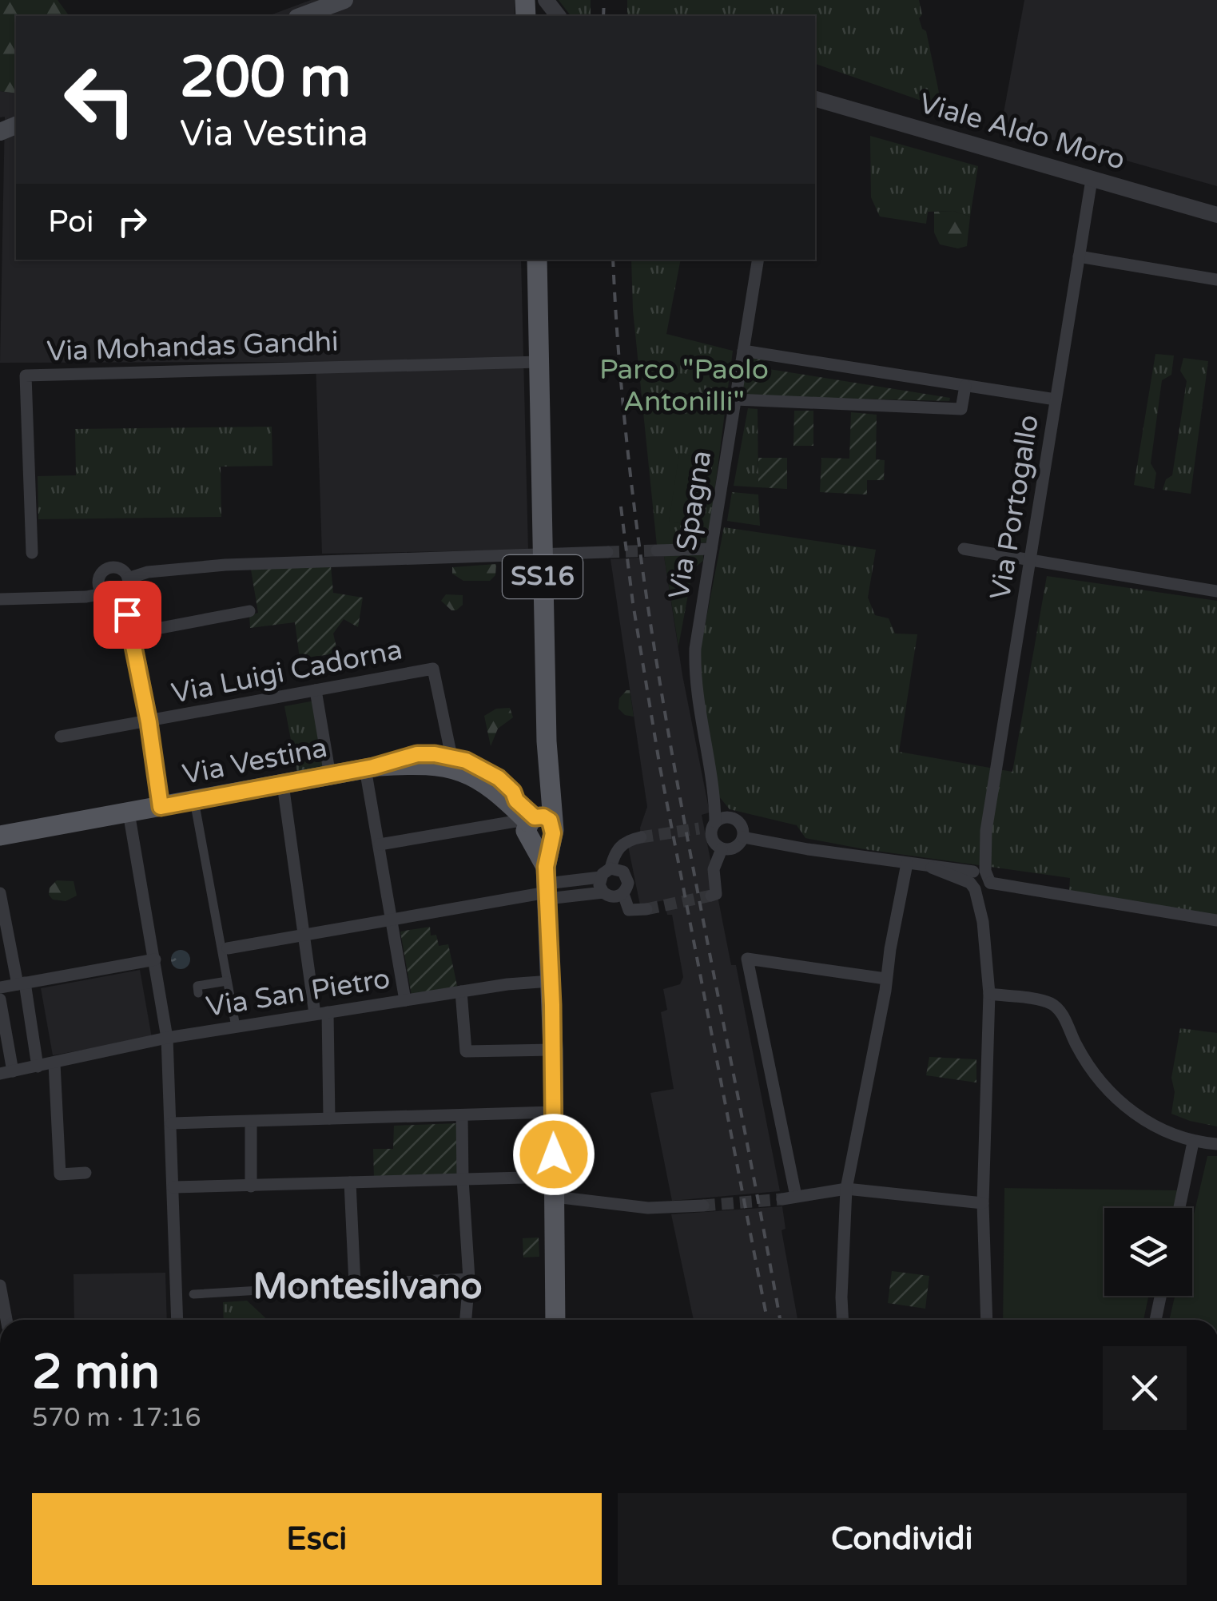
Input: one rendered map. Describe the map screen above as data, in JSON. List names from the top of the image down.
{
  "streets": {
    "main road": ["SS16", "Via Vestina"],
    "street": [
      "Viale Aldo Moro",
      "Via Mohandas Gandhi",
      "Via Portogallo",
      "Via Spagna",
      "Via Luigi Cadorna",
      "Via San Pietro"
    ]
  },
  "crossings": [
    ["Viale Aldo Moro", "Via Portogallo"],
    ["Via Mohandas Gandhi", "SS16"],
    ["Via Luigi Cadorna", "Via Vestina"]
  ],
  "districts": ["Montesilvano"],
  "parks": ["Parco \"Paolo Antonilli\""],
  "page": {
    "turn": ["200 m", "Via Vestina"],
    "then": "Poi",
    "heading": ["2 min", "570 m · 17:16"],
    "buttons": ["Esci", "Condividi"]
  }
}
